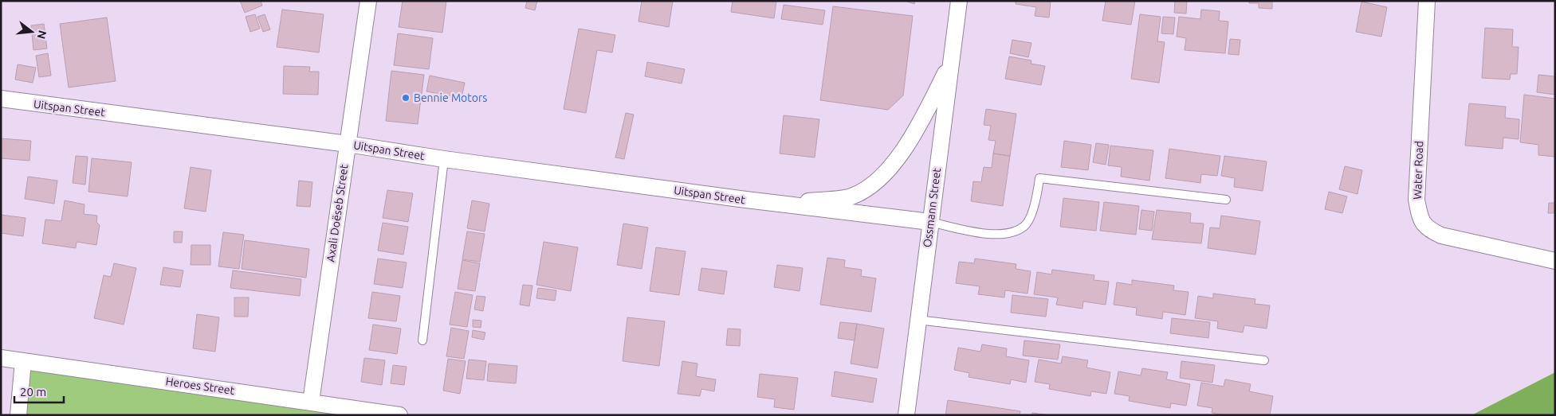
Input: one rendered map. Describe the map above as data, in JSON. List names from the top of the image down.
{
  "streets": {
    "street": [
      "Uitspan Street",
      "Water Road",
      "Ossmann Street",
      "Axali Doëseb Street",
      "Heroes Street"
    ]
  },
  "crossings": [
    ["Uitspan Street", "Ossmann Street"],
    ["Uitspan Street", "Axali Doëseb Street"],
    ["Axali Doëseb Street", "Heroes Street"]
  ],
  "places": ["Bennie Motors"],
  "scale_bar": "20 m",
  "north": "right"
}
